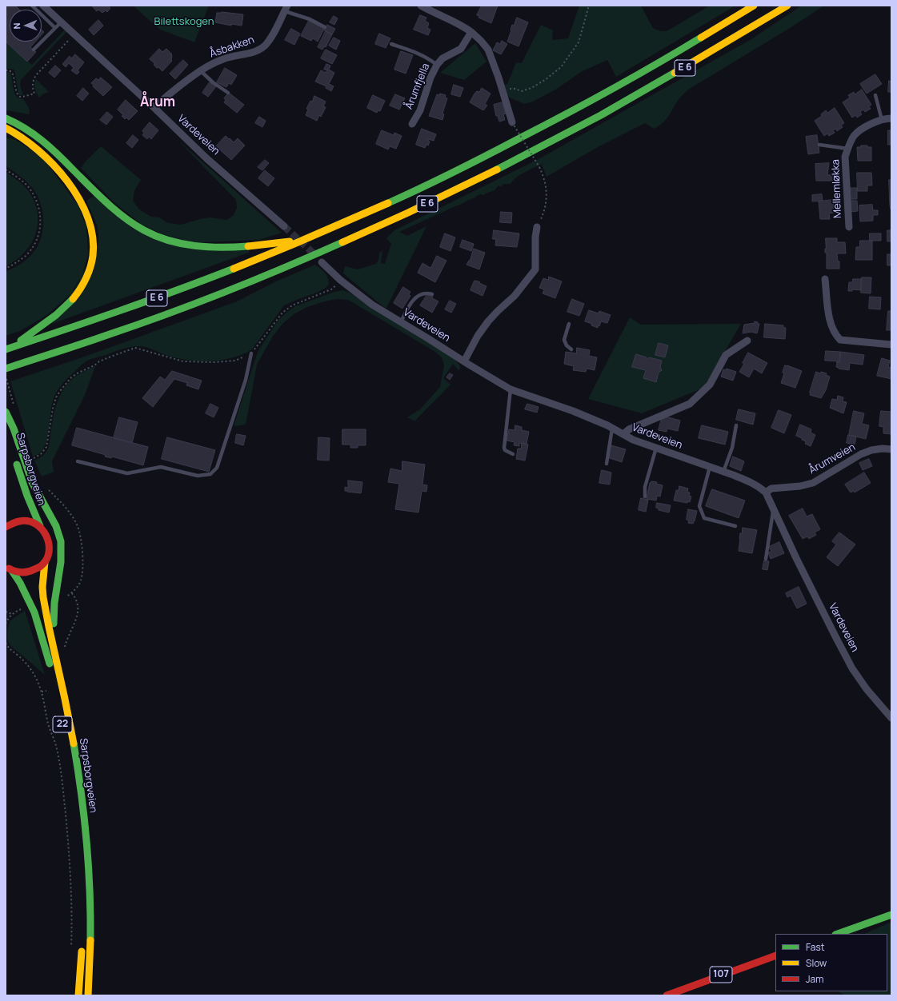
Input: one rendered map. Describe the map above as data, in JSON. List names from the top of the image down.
{
  "streets": {
    "main road": [
      "E 6",
      "Sarpsborgveien",
      "22",
      "107"
    ],
    "street": [
      "Åsbakken",
      "Årumfjella",
      "Vardeveien",
      "Mellemløkka",
      "Årumveien"
    ]
  },
  "crossings": [
    ["Åsbakken", "Vardeveien"],
    ["Vardeveien", "Årumveien"],
    ["Sarpsborgveien", "22"]
  ],
  "districts": ["Årum"],
  "parks": ["Bilettskogen"],
  "legend": ["Fast", "Slow", "Jam"],
  "north": "left"
}
